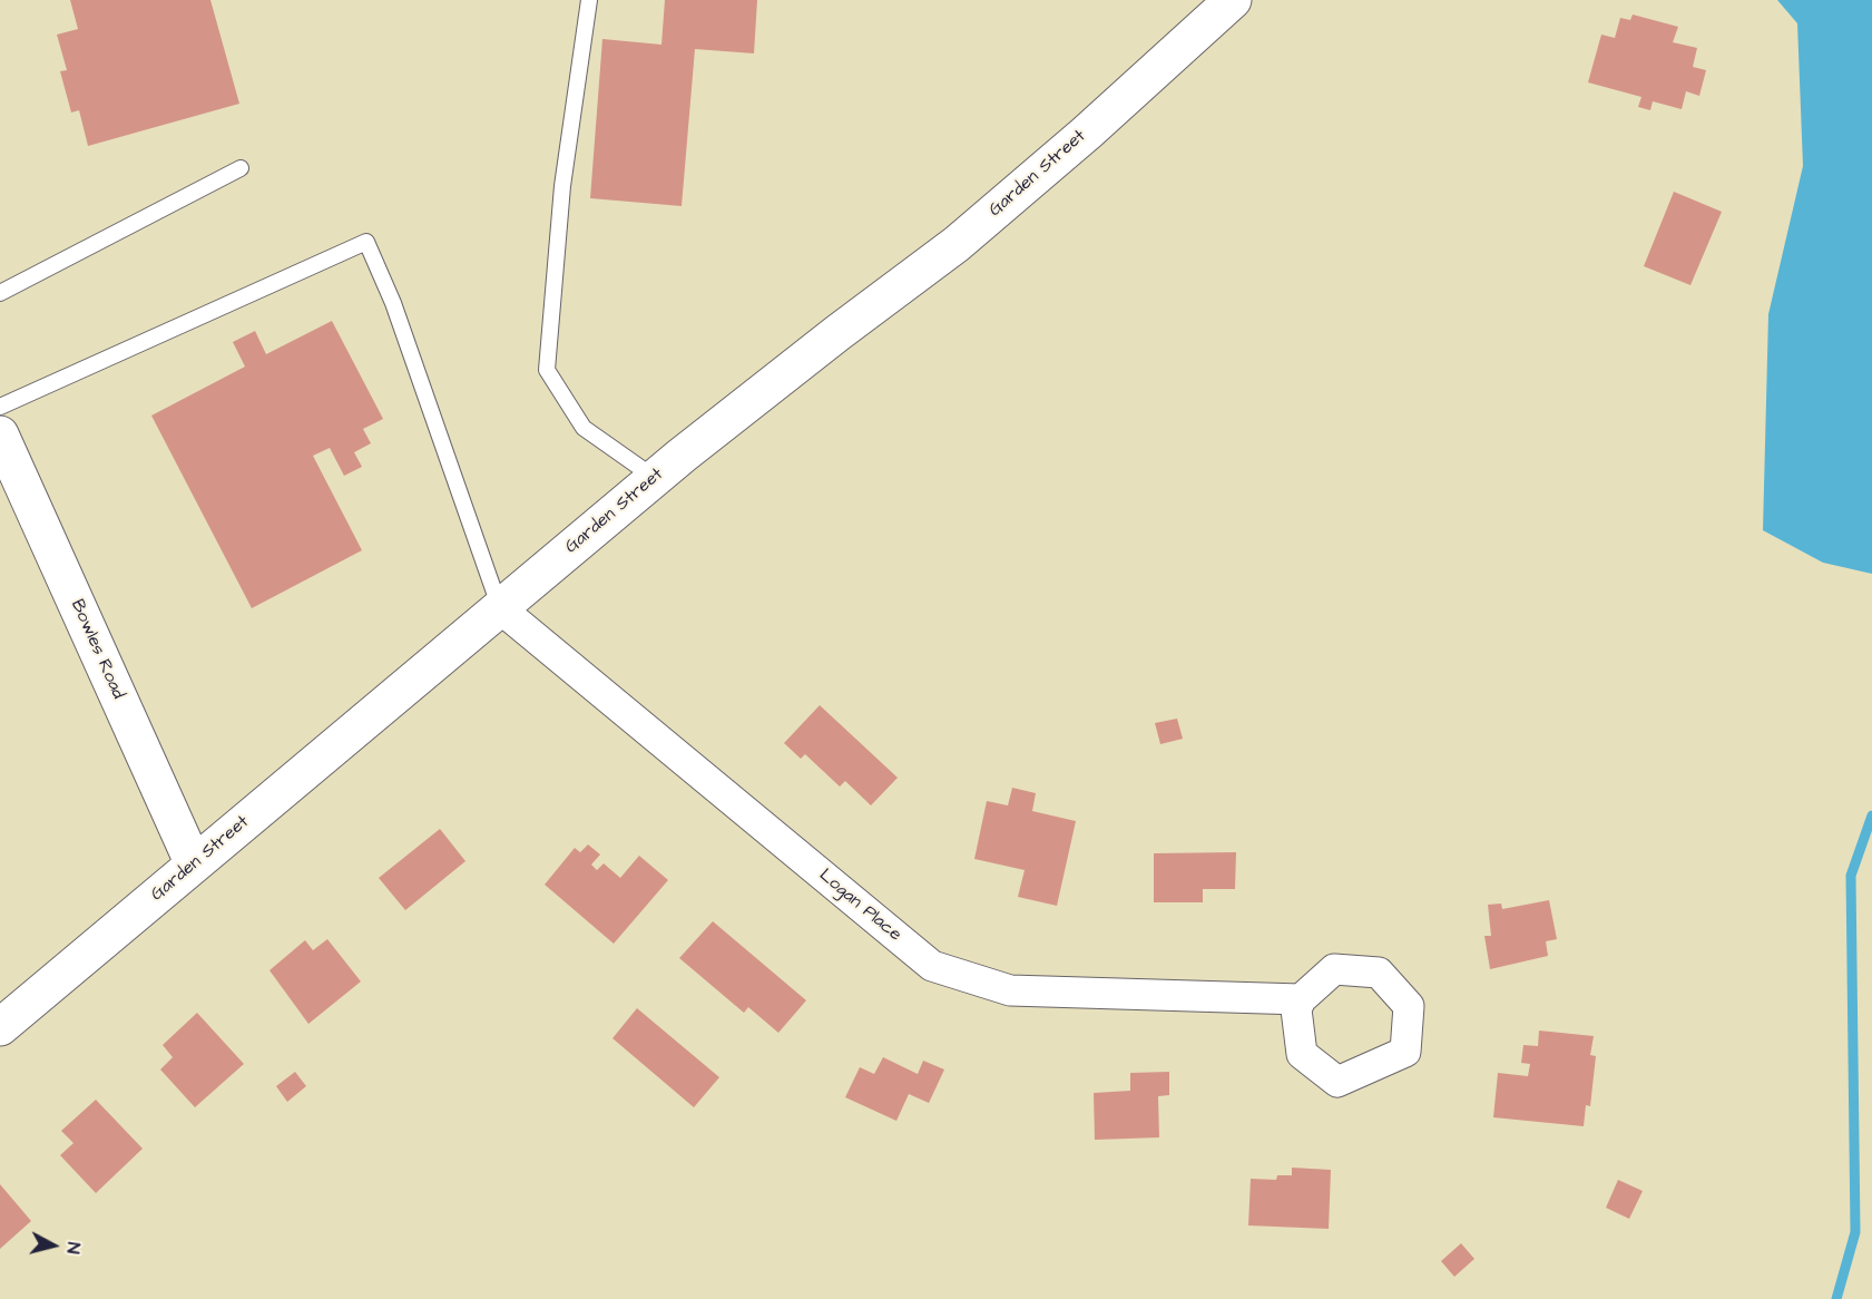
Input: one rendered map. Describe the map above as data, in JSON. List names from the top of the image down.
{
  "streets": {
    "street": ["Garden Street", "Bowles Road", "Logan Place"]
  },
  "crossings": [
    ["Garden Street", "Bowles Road"],
    ["Garden Street", "Logan Place"]
  ],
  "north": "right"
}
